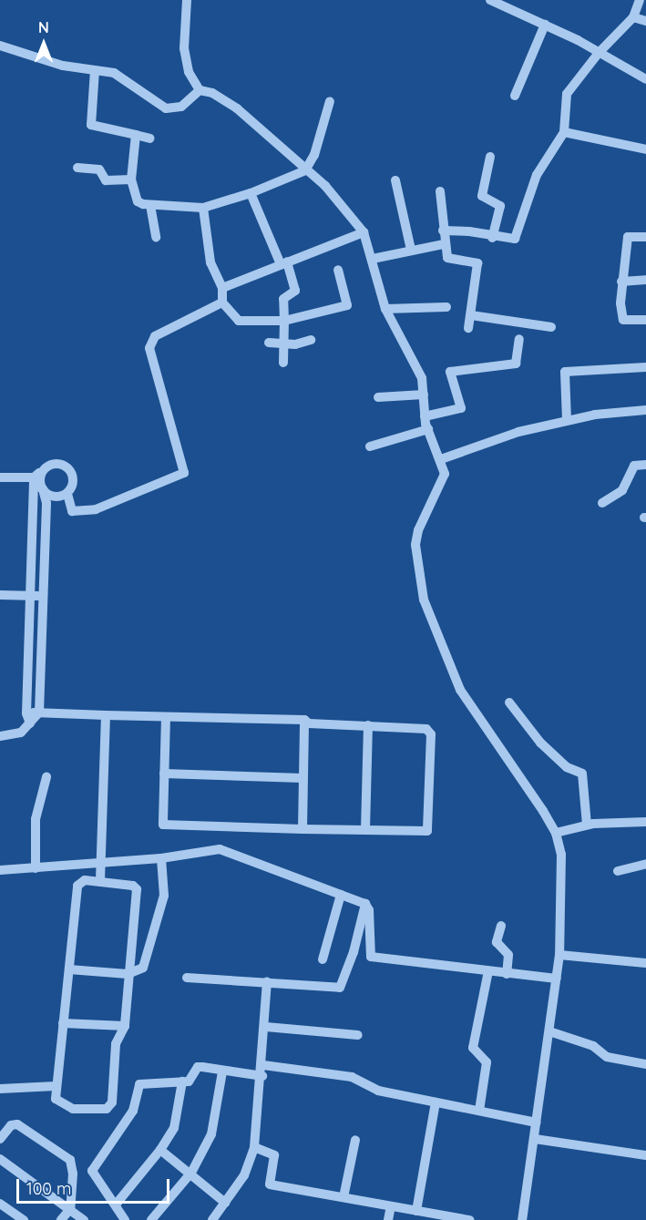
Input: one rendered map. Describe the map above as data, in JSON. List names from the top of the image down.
{
  "scale_bar": "100 m",
  "north": "top"
}
